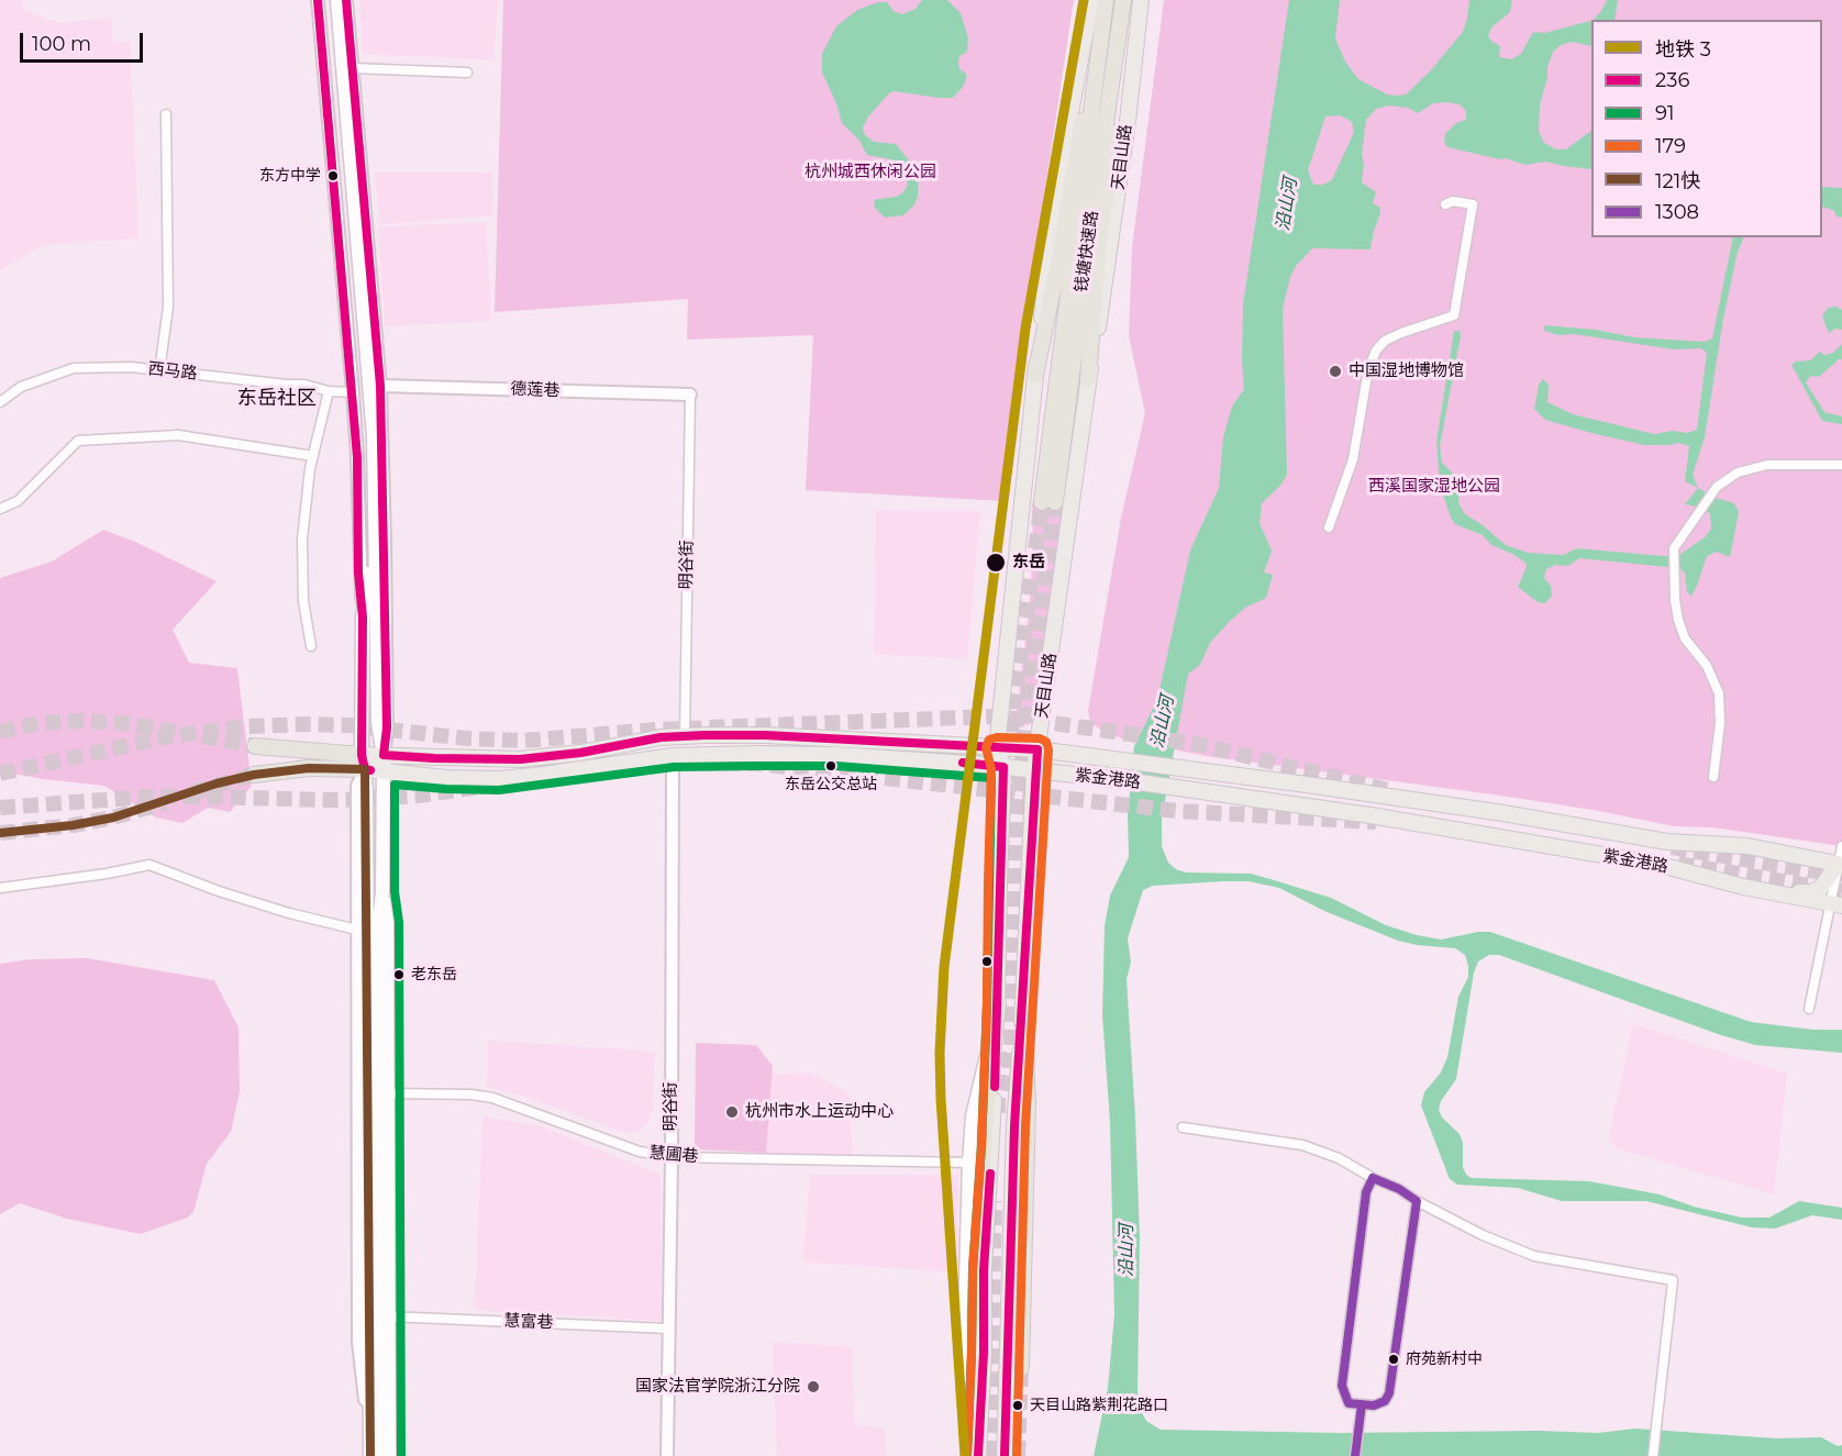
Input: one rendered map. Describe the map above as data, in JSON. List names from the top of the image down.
{
  "streets": {
    "highway": ["钱塘快速路"],
    "main road": ["天目山路", "紫金港路"],
    "street": [
      "西马路",
      "德莲巷",
      "明谷街",
      "慧圃巷",
      "慧富巷"
    ]
  },
  "crossings": [
    ["天目山路", "紫金港路"],
    ["德莲巷", "明谷街"],
    ["明谷街", "紫金港路"],
    ["明谷街", "慧圃巷"],
    ["明谷街", "慧富巷"]
  ],
  "districts": ["东岳社区"],
  "water": ["沿山河"],
  "parks": ["杭州城西休闲公园", "西溪国家湿地公园"],
  "places": [
    "东方中学",
    "中国湿地博物馆",
    "东岳",
    "东岳公交总站",
    "老东岳",
    "杭州市水上运动中心",
    "府苑新村中",
    "国家法官学院浙江分院",
    "天目山路紫荆花路口"
  ],
  "lines": [
    "metro line 3",
    "transit line 236",
    "transit line 179",
    "transit line 91",
    "transit line 121快",
    "transit line 1308"
  ],
  "legend": [
    "地铁 3",
    "236",
    "91",
    "179",
    "121快",
    "1308"
  ],
  "scale_bar": "100 m"
}
